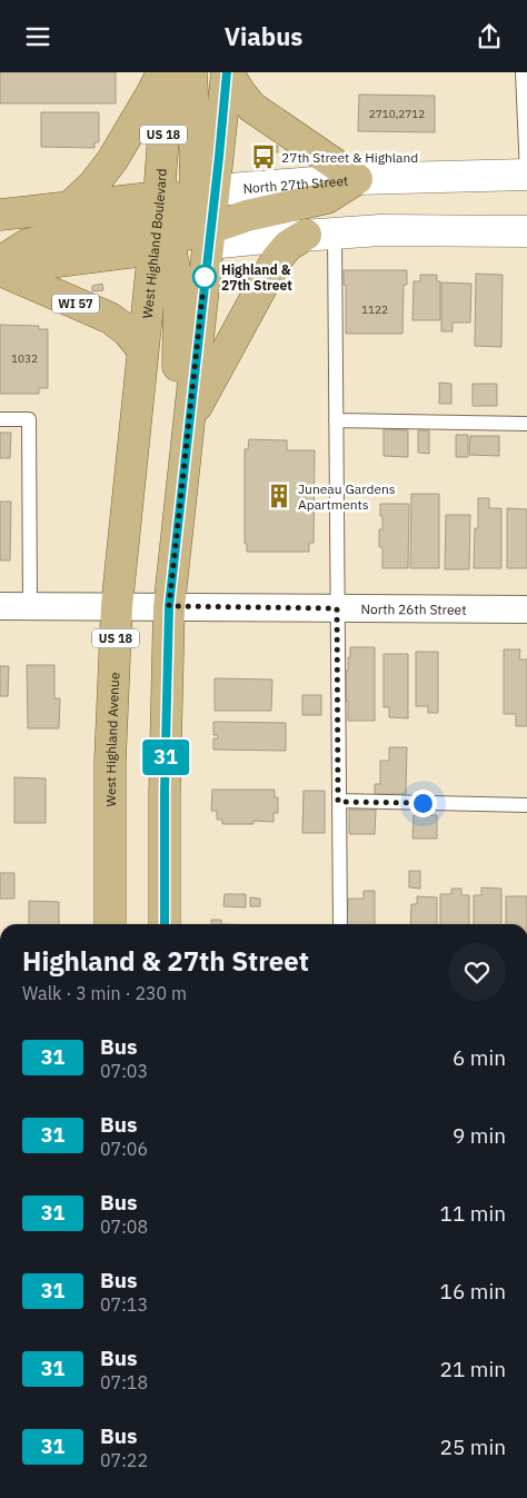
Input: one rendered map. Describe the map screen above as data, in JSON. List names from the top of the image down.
{
  "streets": {
    "main road": [
      "US 18",
      "North 27th Street",
      "West Highland Boulevard",
      "WI 57",
      "West Highland Avenue"
    ],
    "street": ["North 26th Street"]
  },
  "crossings": [
    ["West Highland Boulevard", "WI 57"],
    ["West Highland Boulevard", "West Highland Avenue"],
    ["WI 57", "West Highland Avenue"],
    ["North 26th Street", "West Highland Avenue"]
  ],
  "places": {
    "bus stop": ["27th Street & Highland"],
    "other": ["Highland & 27th Street"],
    "building": ["Juneau Gardens Apartments"]
  },
  "lines": ["bus line 31"],
  "house_numbers": ["2710,2712", "1122", "1032"],
  "page": {
    "header": "Viabus",
    "on_map": "31",
    "heading": ["Highland & 27th Street", "Walk · 3 min · 230 m"],
    "list": [
      {
        "mark": "31",
        "name": "Bus",
        "note": "07:03",
        "value": "6 min"
      },
      {
        "mark": "31",
        "name": "Bus",
        "note": "07:06",
        "value": "9 min"
      },
      {
        "mark": "31",
        "name": "Bus",
        "note": "07:08",
        "value": "11 min"
      },
      {
        "mark": "31",
        "name": "Bus",
        "note": "07:13",
        "value": "16 min"
      },
      {
        "mark": "31",
        "name": "Bus",
        "note": "07:18",
        "value": "21 min"
      },
      {
        "mark": "31",
        "name": "Bus",
        "note": "07:22",
        "value": "25 min"
      }
    ]
  }
}
